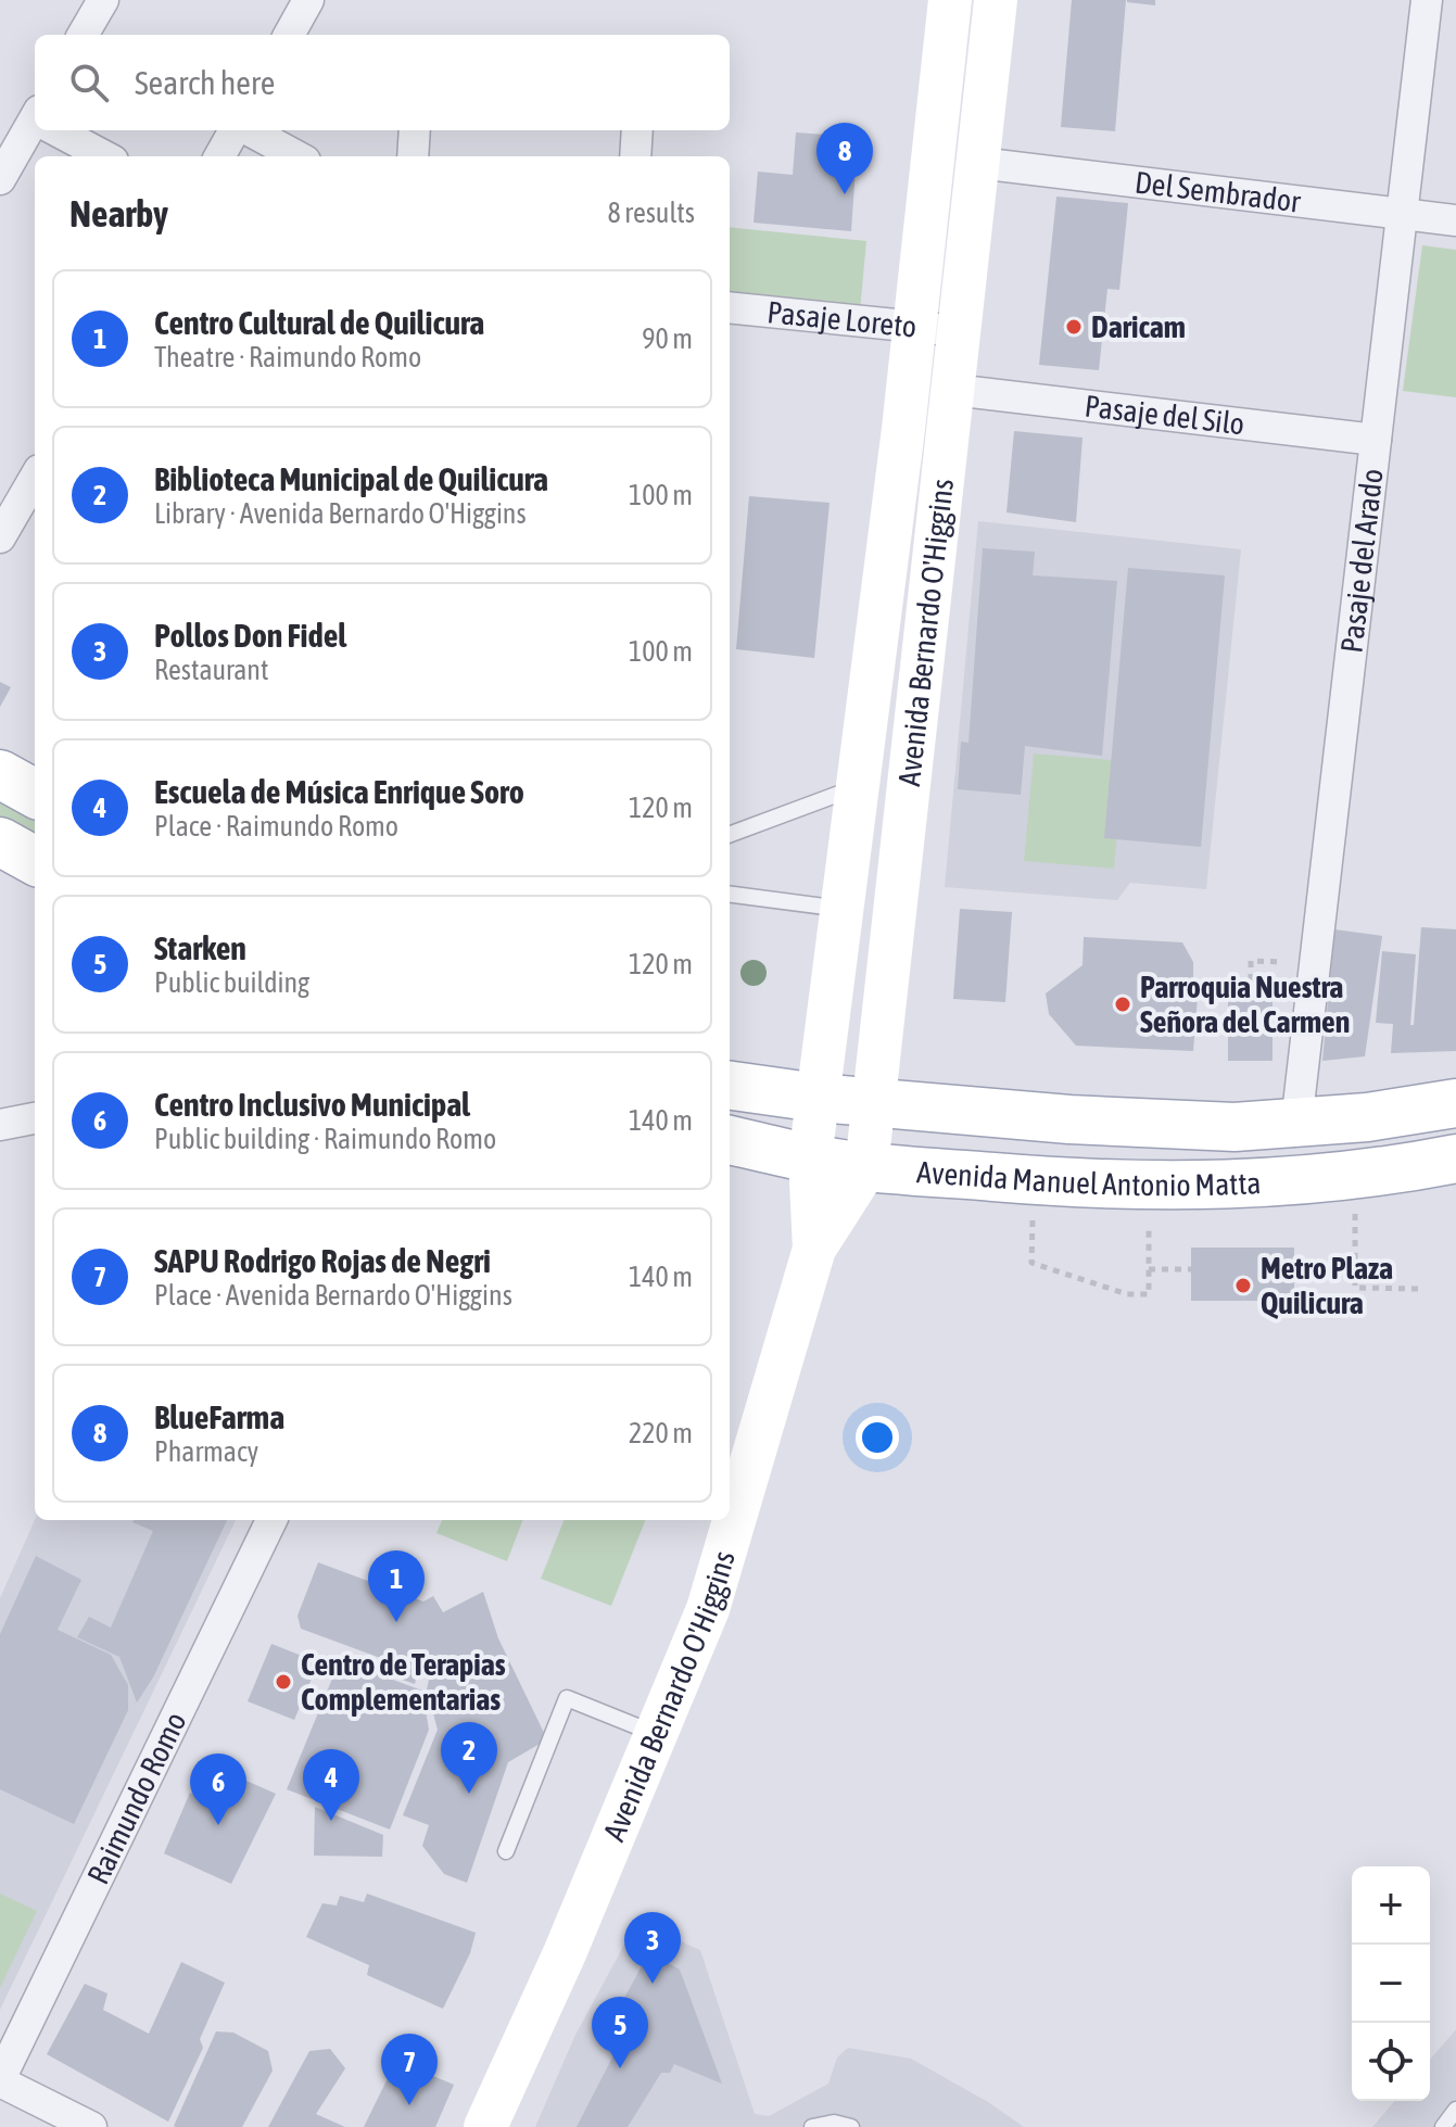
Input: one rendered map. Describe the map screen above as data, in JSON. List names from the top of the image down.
{
  "streets": {
    "main road": ["Avenida Bernardo O'Higgins", "Avenida Manuel Antonio Matta"],
    "street": [
      "Del Sembrador",
      "Pasaje Loreto",
      "Pasaje del Silo",
      "Pasaje del Arado",
      "Raimundo Romo"
    ]
  },
  "crossings": [
    ["Del Sembrador", "Pasaje del Arado"],
    ["Del Sembrador", "Avenida Bernardo O'Higgins"],
    ["Pasaje Loreto", "Avenida Bernardo O'Higgins"],
    ["Pasaje del Silo", "Pasaje del Arado"],
    ["Pasaje del Silo", "Avenida Bernardo O'Higgins"],
    ["Pasaje del Arado", "Avenida Manuel Antonio Matta"],
    ["Avenida Bernardo O'Higgins", "Avenida Manuel Antonio Matta"]
  ],
  "places": [
    "Daricam",
    "Parroquia Nuestra Señora del Carmen",
    "Metro Plaza Quilicura",
    "Centro de Terapias Complementarias"
  ],
  "page": {
    "search": "Search here",
    "pins": [
      "8",
      "1",
      "2",
      "4",
      "6",
      "3",
      "5",
      "7"
    ],
    "heading": ["Nearby", "8 results"],
    "list": [
      {
        "mark": "1",
        "name": "Centro Cultural de Quilicura",
        "note": "Theatre · Raimundo Romo",
        "value": "90 m"
      },
      {
        "mark": "2",
        "name": "Biblioteca Municipal de Quilicura",
        "note": "Library · Avenida Bernardo O'Higgins",
        "value": "100 m"
      },
      {
        "mark": "3",
        "name": "Pollos Don Fidel",
        "note": "Restaurant",
        "value": "100 m"
      },
      {
        "mark": "4",
        "name": "Escuela de Música Enrique Soro",
        "note": "Place · Raimundo Romo",
        "value": "120 m"
      },
      {
        "mark": "5",
        "name": "Starken",
        "note": "Public building",
        "value": "120 m"
      },
      {
        "mark": "6",
        "name": "Centro Inclusivo Municipal",
        "note": "Public building · Raimundo Romo",
        "value": "140 m"
      },
      {
        "mark": "7",
        "name": "SAPU Rodrigo Rojas de Negri",
        "note": "Place · Avenida Bernardo O'Higgins",
        "value": "140 m"
      },
      {
        "mark": "8",
        "name": "BlueFarma",
        "note": "Pharmacy",
        "value": "220 m"
      }
    ],
    "map_buttons": ["+", "−"]
  }
}
